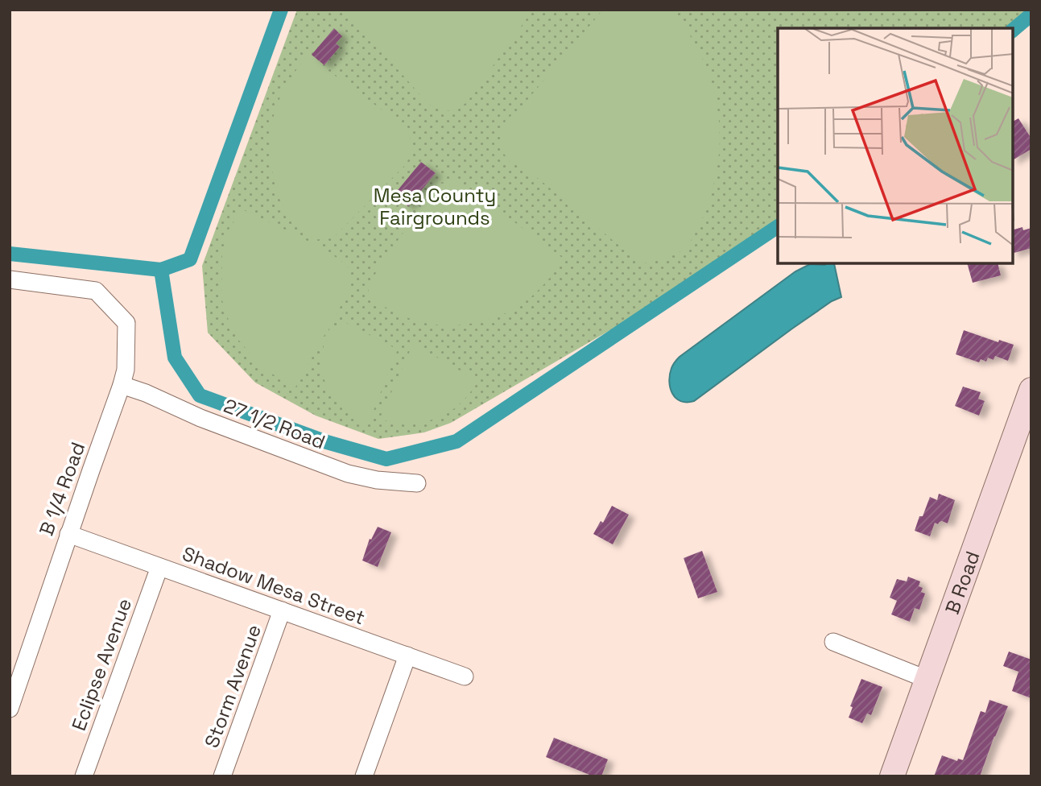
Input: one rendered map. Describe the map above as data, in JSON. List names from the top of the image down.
{
  "streets": {
    "street": [
      "27 1/2 Road",
      "B 1/4 Road",
      "B Road",
      "Shadow Mesa Street",
      "Eclipse Avenue",
      "Storm Avenue"
    ]
  },
  "crossings": [
    ["27 1/2 Road", "B 1/4 Road"],
    ["B 1/4 Road", "Shadow Mesa Street"],
    ["Shadow Mesa Street", "Eclipse Avenue"],
    ["Shadow Mesa Street", "Storm Avenue"]
  ],
  "parks": ["Mesa County Fairgrounds"]
}
